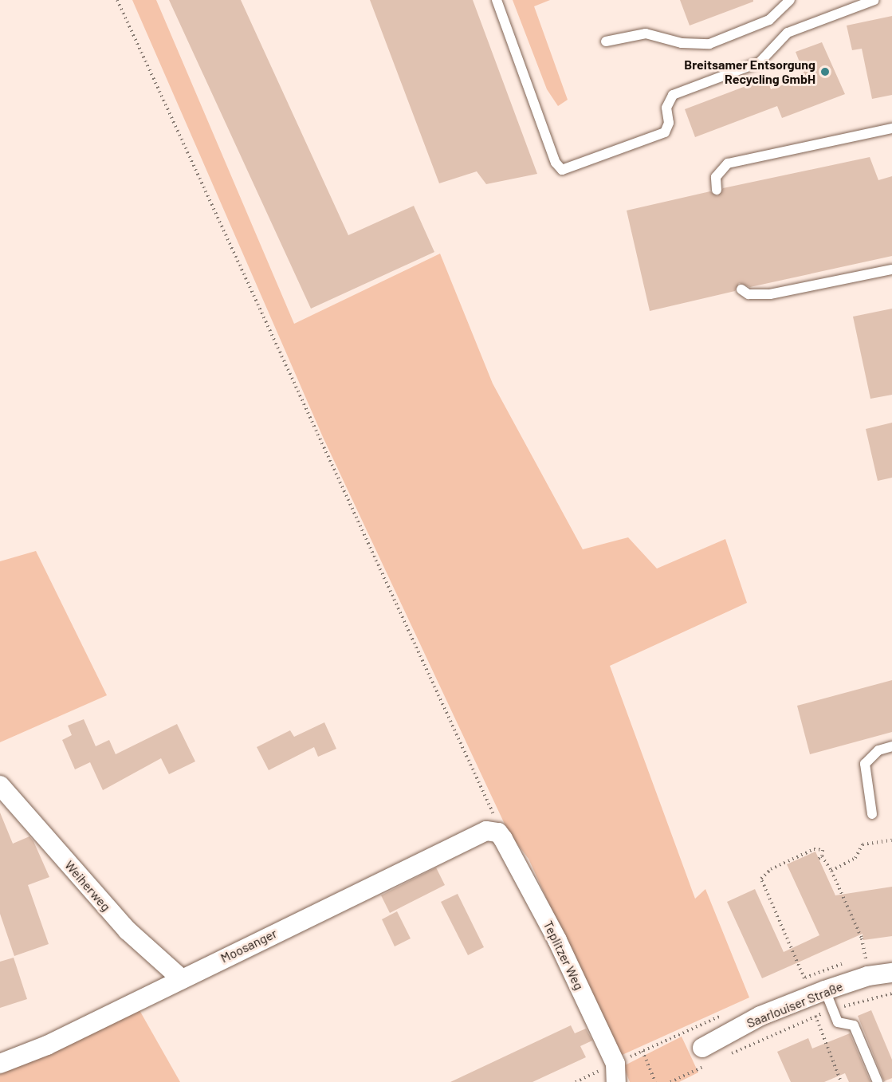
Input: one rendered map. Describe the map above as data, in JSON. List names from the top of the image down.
{
  "streets": {
    "street": [
      "Weiherweg",
      "Moosanger",
      "Teplitzer Weg",
      "Saarlouiser Straße"
    ]
  },
  "crossings": [
    ["Weiherweg", "Moosanger"],
    ["Moosanger", "Teplitzer Weg"]
  ],
  "places": ["Breitsamer Entsorgung Recycling GmbH"]
}
